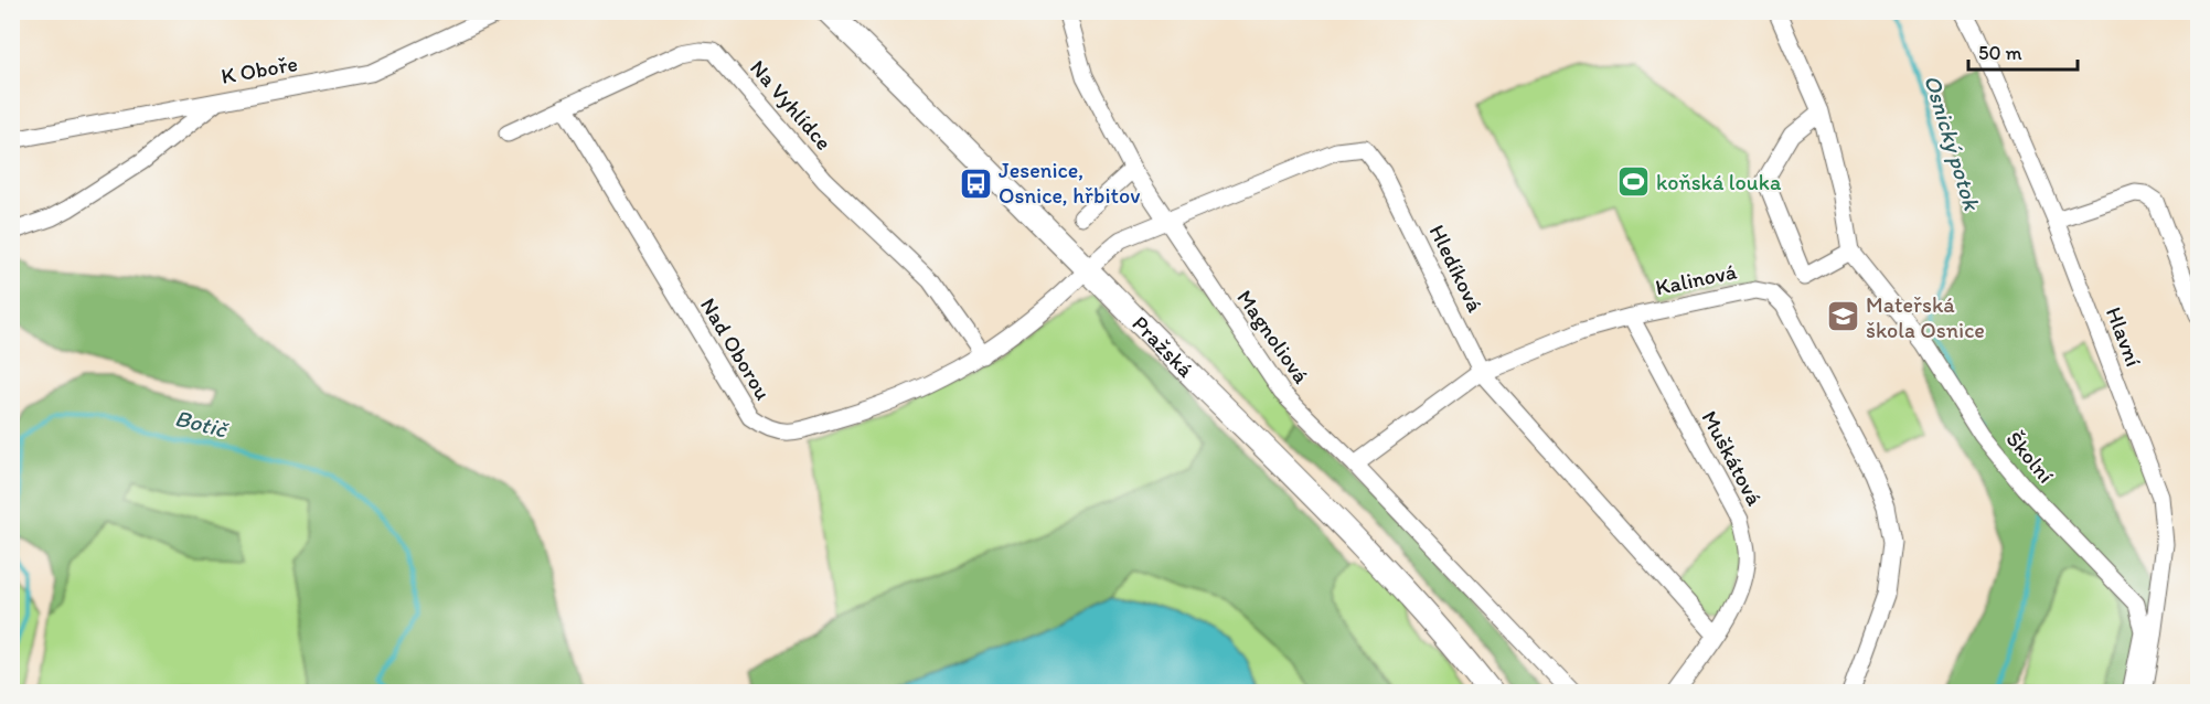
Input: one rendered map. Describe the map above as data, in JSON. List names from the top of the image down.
{
  "streets": {
    "main road": ["Pražská"],
    "street": [
      "K Oboře",
      "Na Vyhlídce",
      "Hledíková",
      "Kalinová",
      "Magnoliová",
      "Hlavní",
      "Nad Oborou",
      "Školní",
      "Muškátová"
    ]
  },
  "crossings": [
    ["Na Vyhlídce", "Nad Oborou"],
    ["Hledíková", "Kalinová"],
    ["Hledíková", "Magnoliová"],
    ["Hledíková", "Pražská"],
    ["Hledíková", "Nad Oborou"],
    ["Hledíková", "Muškátová"],
    ["Kalinová", "Magnoliová"],
    ["Kalinová", "Muškátová"],
    ["Pražská", "Nad Oborou"]
  ],
  "water": ["Osnický potok", "Botič"],
  "places": {
    "sports": ["koňská louka"],
    "bus stop": ["Jesenice, Osnice, hřbitov"],
    "school or university": ["Mateřská škola Osnice"]
  },
  "scale_bar": "50 m"
}
